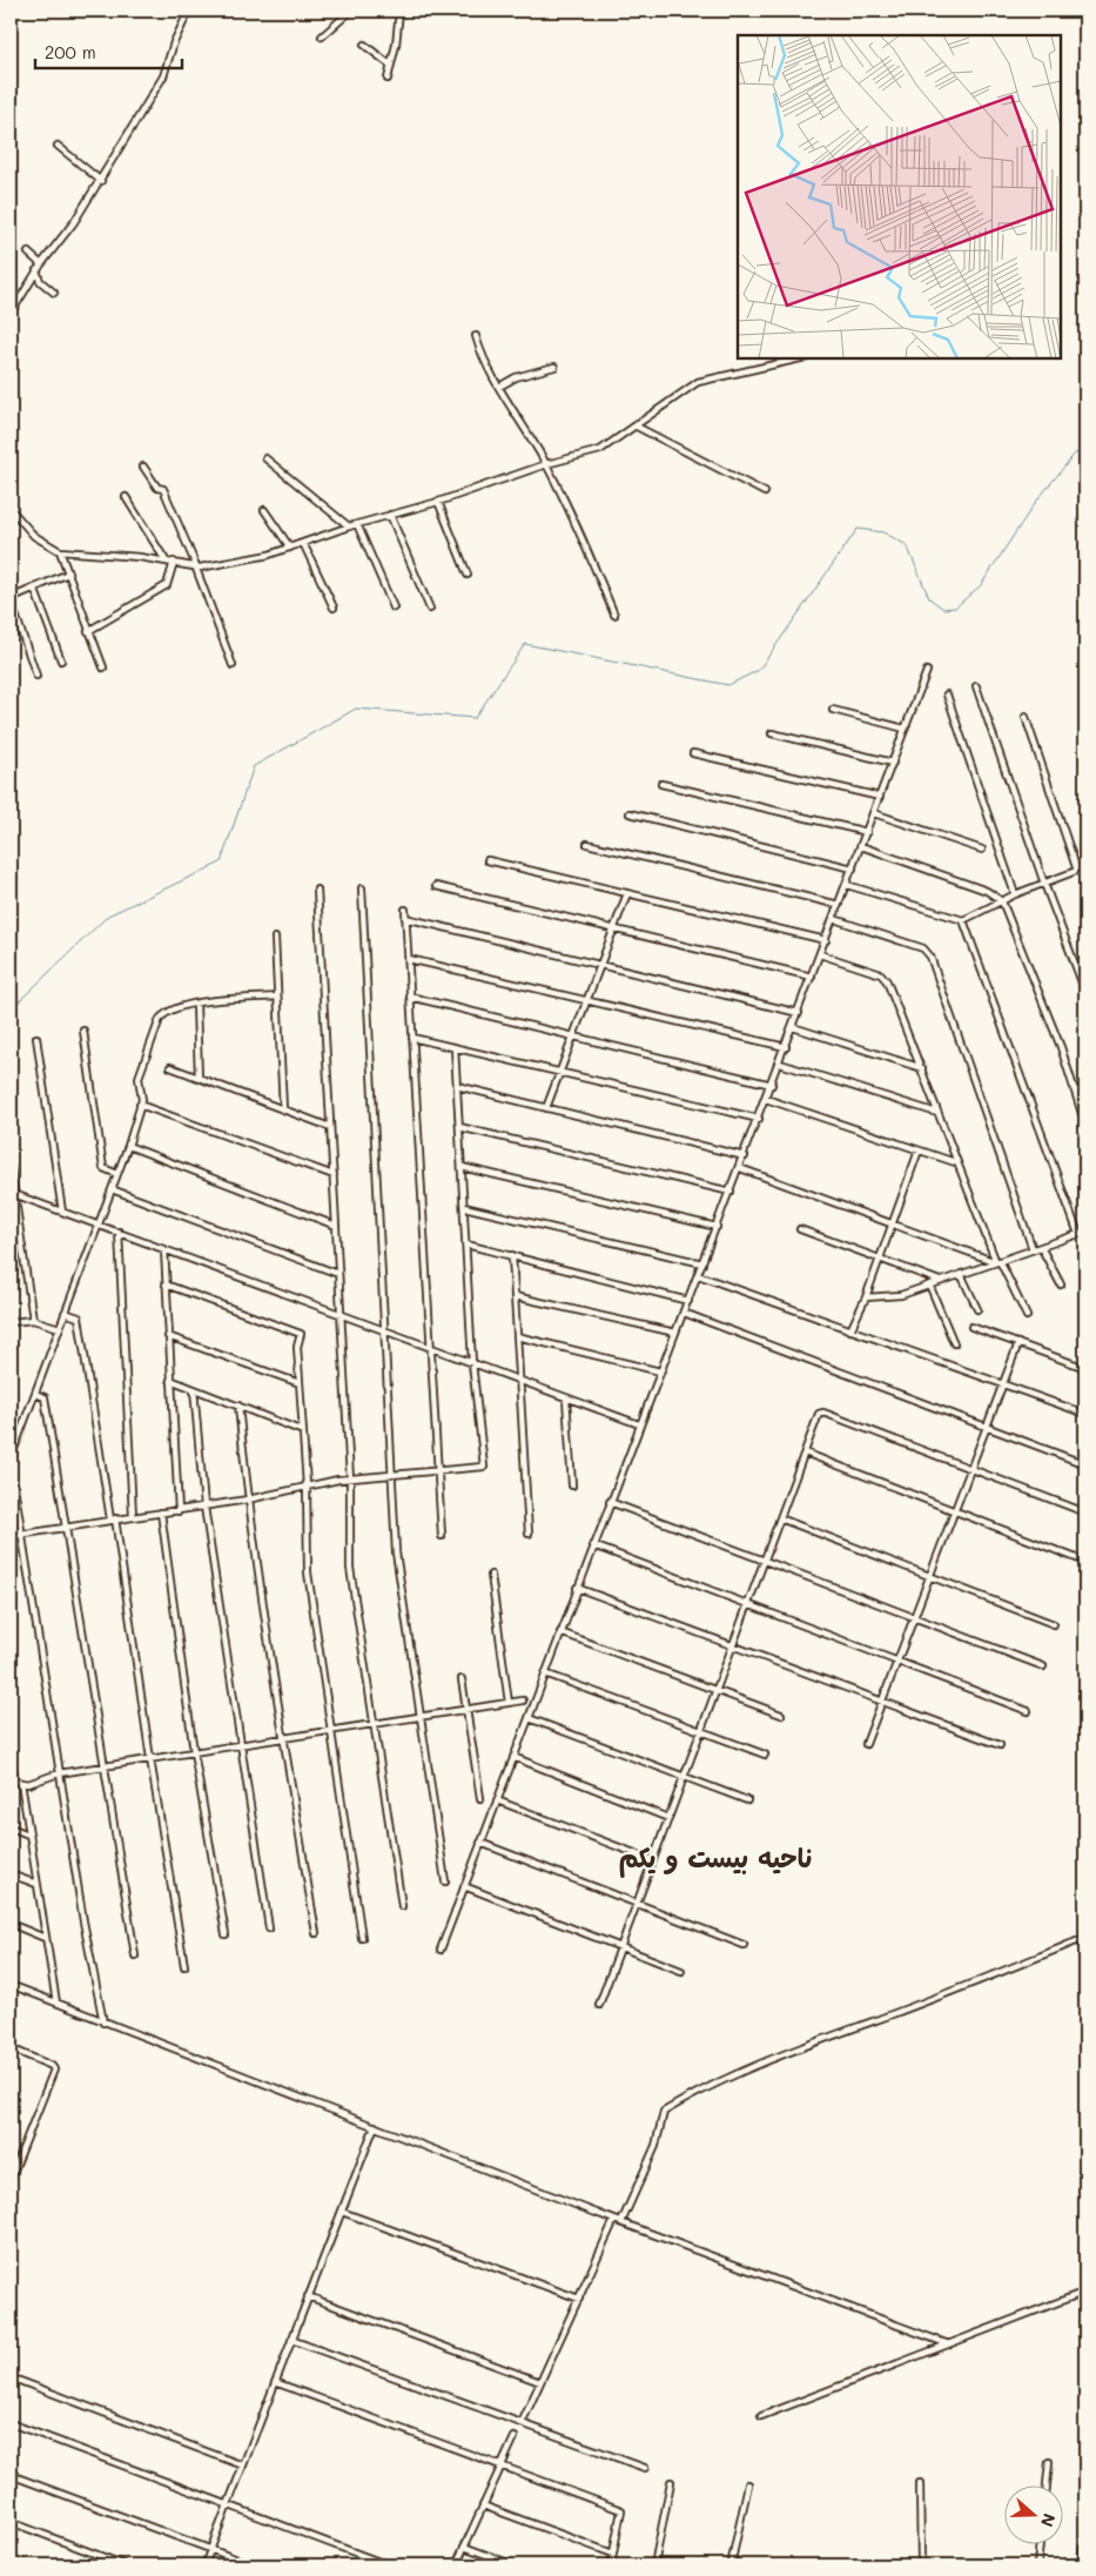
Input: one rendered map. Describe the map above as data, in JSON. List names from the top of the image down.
{
  "districts": ["ناحیه بیست و یکم"],
  "scale_bar": "200 m",
  "north": "right"
}
